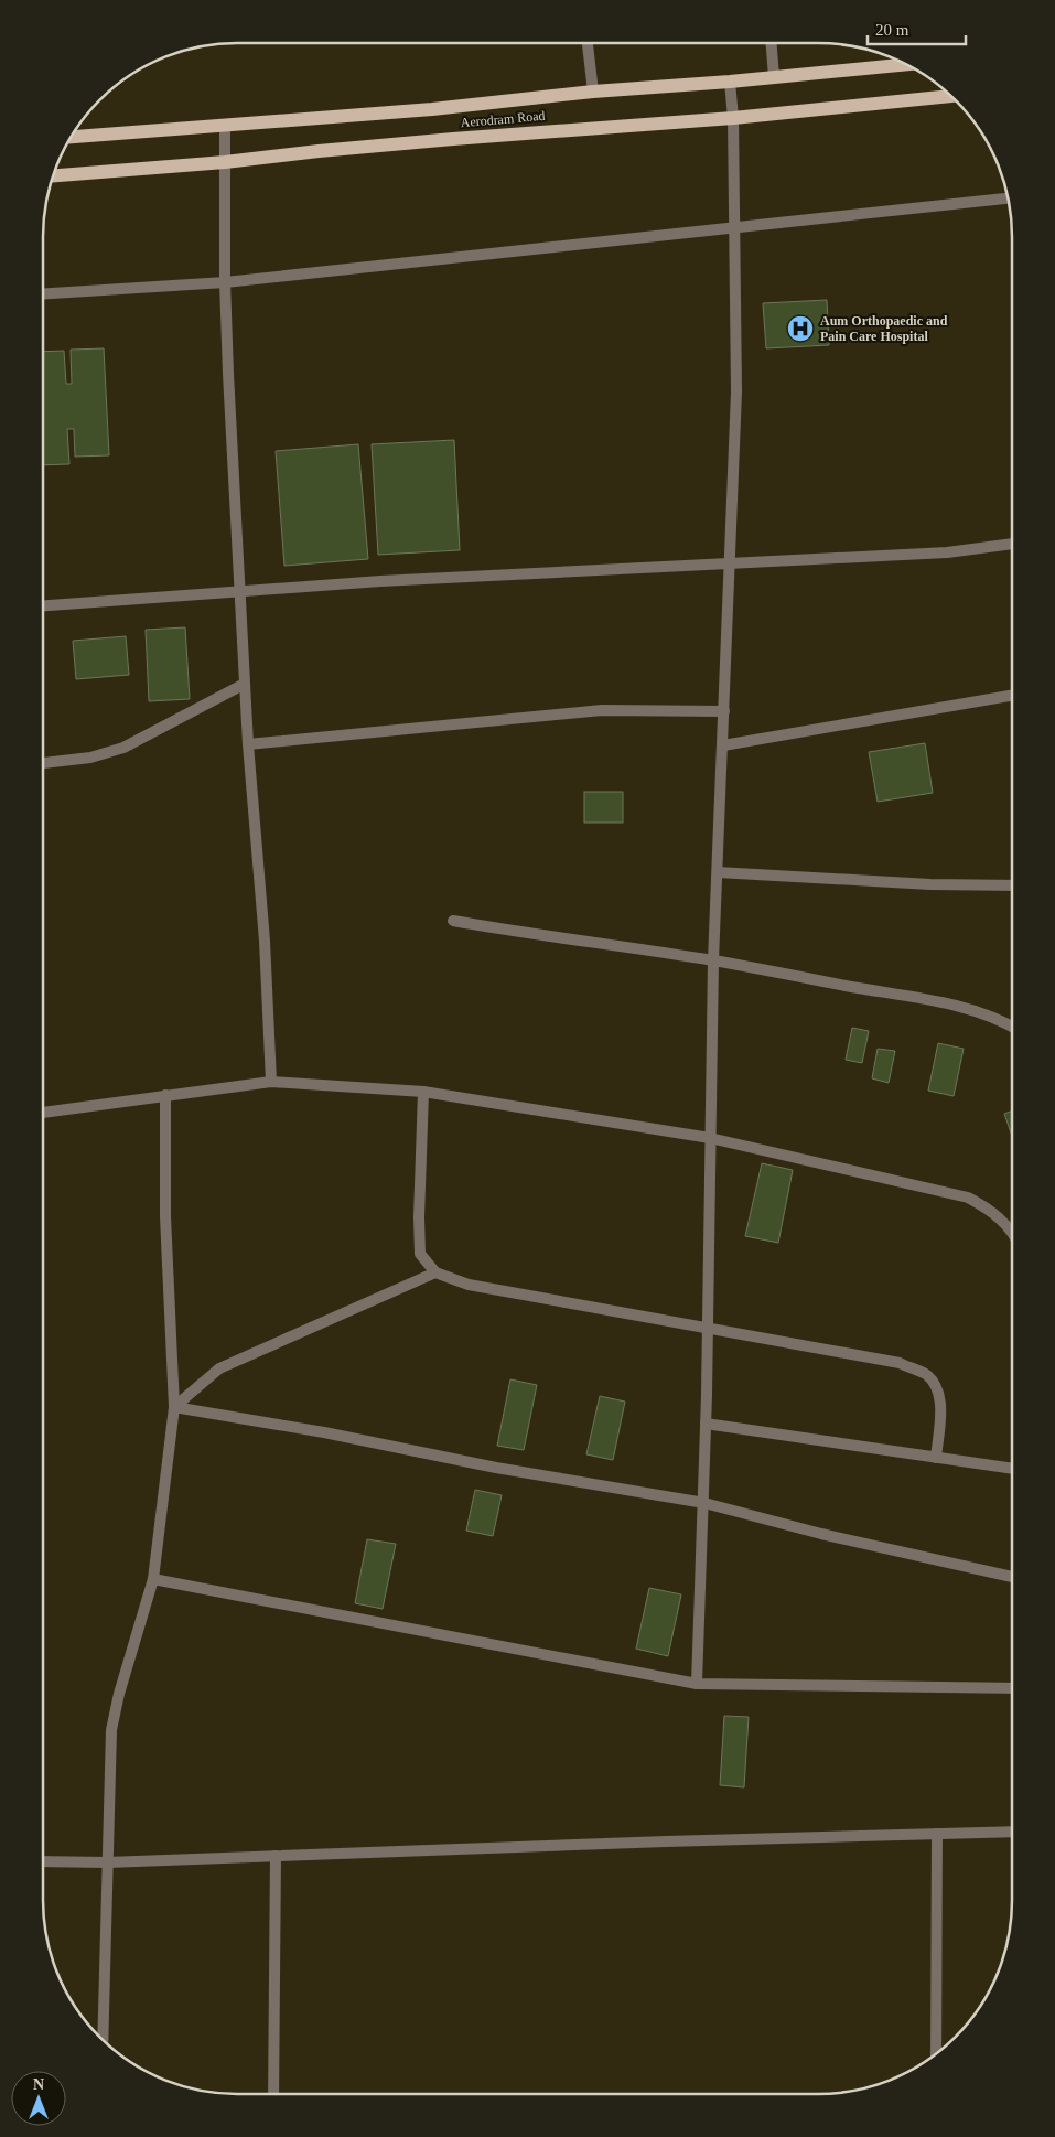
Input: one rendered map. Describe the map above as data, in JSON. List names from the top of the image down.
{
  "streets": {
    "main road": ["Aerodram Road"]
  },
  "places": {
    "hospital": ["Aum Orthopaedic and Pain Care Hospital"]
  },
  "scale_bar": "20 m",
  "north": "top"
}
